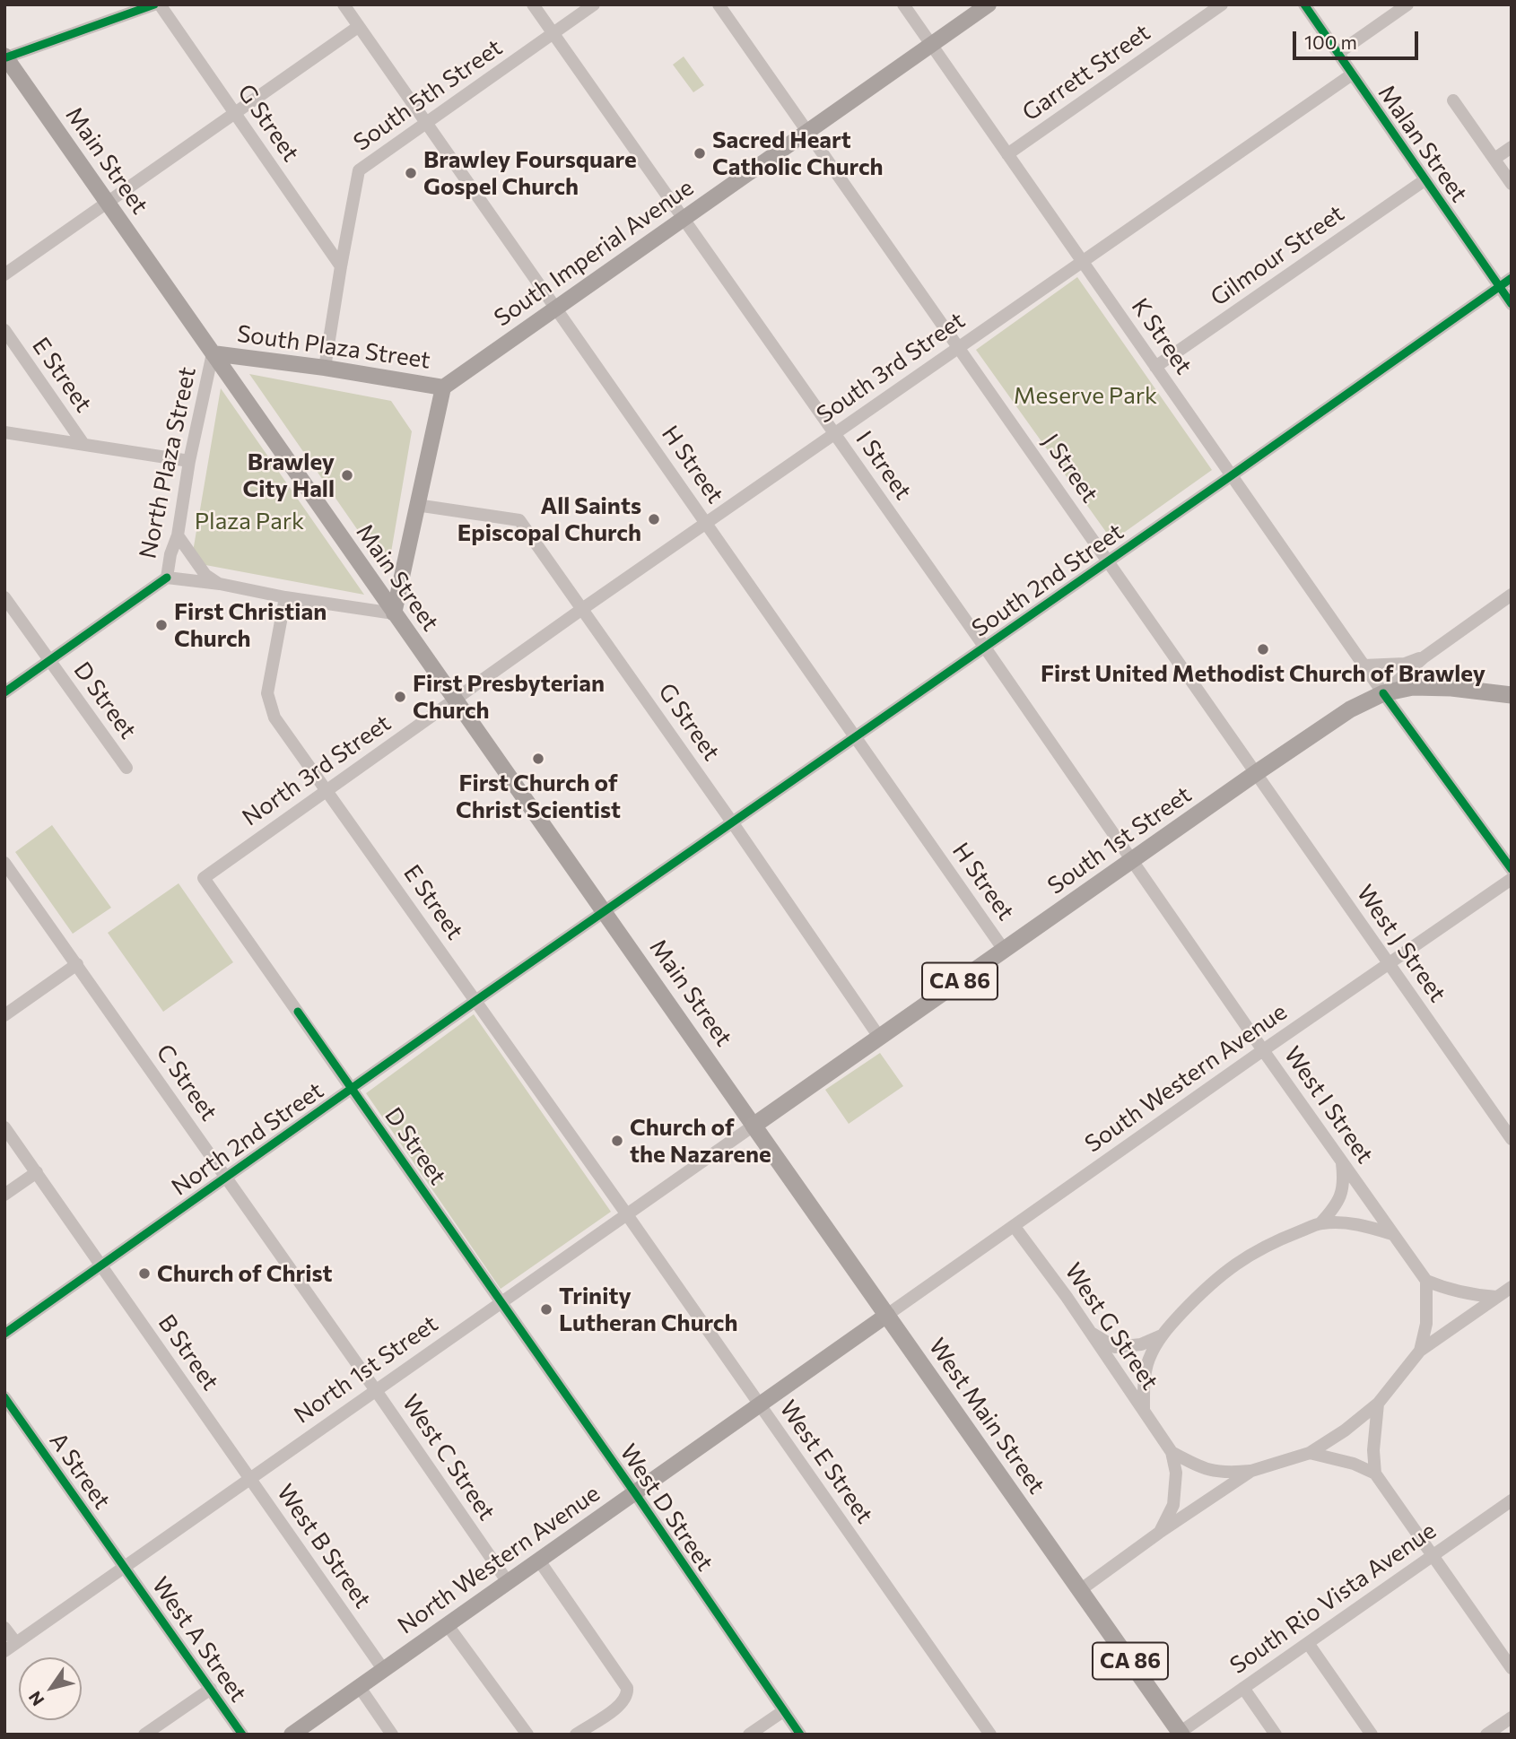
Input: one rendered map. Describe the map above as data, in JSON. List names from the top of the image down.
{
  "streets": {
    "highway": ["South 1st Street", "CA 86", "West Main Street"],
    "main road": [
      "Main Street",
      "South Imperial Avenue",
      "South Plaza Street",
      "North Western Avenue"
    ],
    "street": [
      "Garrett Street",
      "South 5th Street",
      "G Street",
      "Malan Street",
      "Gilmour Street",
      "K Street",
      "South 3rd Street",
      "E Street",
      "North Plaza Street",
      "H Street",
      "I Street",
      "J Street",
      "South 2nd Street",
      "D Street",
      "North 3rd Street",
      "West J Street",
      "South Western Avenue",
      "C Street",
      "West I Street",
      "North 2nd Street",
      "West G Street",
      "B Street",
      "North 1st Street",
      "West C Street",
      "West E Street",
      "A Street",
      "West D Street",
      "West B Street",
      "South Rio Vista Avenue",
      "West A Street"
    ]
  },
  "crossings": [
    ["Garrett Street", "K Street"],
    ["South 5th Street", "G Street"],
    ["South 5th Street", "South Plaza Street"],
    ["South 5th Street", "H Street"],
    ["South 5th Street", "I Street"],
    ["G Street", "South Plaza Street"],
    ["G Street", "South 3rd Street"],
    ["G Street", "South 2nd Street"],
    ["G Street", "South 1st Street"],
    ["Malan Street", "Gilmour Street"],
    ["Malan Street", "South 3rd Street"],
    ["Malan Street", "South 2nd Street"],
    ["Main Street", "South Plaza Street"],
    ["Main Street", "South 3rd Street"],
    ["Main Street", "North Plaza Street"],
    ["Main Street", "South 2nd Street"],
    ["Main Street", "North 3rd Street"],
    ["Main Street", "South 1st Street"],
    ["Main Street", "North 2nd Street"],
    ["Main Street", "North 1st Street"],
    ["Main Street", "West Main Street"],
    ["South Imperial Avenue", "K Street"],
    ["South Imperial Avenue", "South Plaza Street"],
    ["South Imperial Avenue", "H Street"],
    ["South Imperial Avenue", "I Street"],
    ["South Imperial Avenue", "J Street"],
    ["Gilmour Street", "K Street"],
    ["K Street", "South 3rd Street"],
    ["K Street", "South 2nd Street"],
    ["K Street", "South 1st Street"],
    ["K Street", "CA 86"],
    ["South Plaza Street", "North Plaza Street"],
    ["South 3rd Street", "H Street"],
    ["South 3rd Street", "I Street"],
    ["South 3rd Street", "J Street"],
    ["South 3rd Street", "North 3rd Street"],
    ["E Street", "North Plaza Street"],
    ["E Street", "North 3rd Street"],
    ["E Street", "North 2nd Street"],
    ["E Street", "North 1st Street"],
    ["E Street", "West E Street"],
    ["H Street", "South 2nd Street"],
    ["H Street", "South 1st Street"],
    ["I Street", "South 2nd Street"],
    ["I Street", "South 1st Street"],
    ["I Street", "West I Street"],
    ["J Street", "South 2nd Street"],
    ["J Street", "South 1st Street"],
    ["J Street", "West J Street"],
    ["South 2nd Street", "North 2nd Street"],
    ["D Street", "North 3rd Street"],
    ["D Street", "North 2nd Street"],
    ["D Street", "North 1st Street"],
    ["D Street", "West D Street"],
    ["South 1st Street", "West J Street"],
    ["South 1st Street", "CA 86"],
    ["South 1st Street", "West I Street"],
    ["South 1st Street", "North 1st Street"],
    ["South 1st Street", "West Main Street"],
    ["West J Street", "South Western Avenue"],
    ["South Western Avenue", "West I Street"],
    ["South Western Avenue", "West G Street"],
    ["South Western Avenue", "West Main Street"],
    ["South Western Avenue", "North Western Avenue"],
    ["C Street", "North 2nd Street"],
    ["C Street", "North 1st Street"],
    ["C Street", "West C Street"],
    ["North 2nd Street", "B Street"],
    ["B Street", "North 1st Street"],
    ["B Street", "West B Street"],
    ["North 1st Street", "West Main Street"],
    ["North 1st Street", "West C Street"],
    ["North 1st Street", "West E Street"],
    ["North 1st Street", "A Street"],
    ["North 1st Street", "West D Street"],
    ["North 1st Street", "West B Street"],
    ["North 1st Street", "West A Street"],
    ["West Main Street", "North Western Avenue"],
    ["West Main Street", "South Rio Vista Avenue"],
    ["West C Street", "North Western Avenue"],
    ["West E Street", "North Western Avenue"],
    ["A Street", "West A Street"],
    ["West D Street", "North Western Avenue"],
    ["West B Street", "North Western Avenue"]
  ],
  "parks": ["Meserve Park", "Plaza Park"],
  "places": [
    "Sacred Heart Catholic Church",
    "Brawley Foursquare Gospel Church",
    "Brawley City Hall",
    "All Saints Episcopal Church",
    "First Christian Church",
    "First United Methodist Church of Brawley",
    "First Presbyterian Church",
    "First Church of Christ Scientist",
    "Church of the Nazarene",
    "Church of Christ",
    "Trinity Lutheran Church"
  ],
  "scale_bar": "100 m",
  "north": "bottom left"
}
